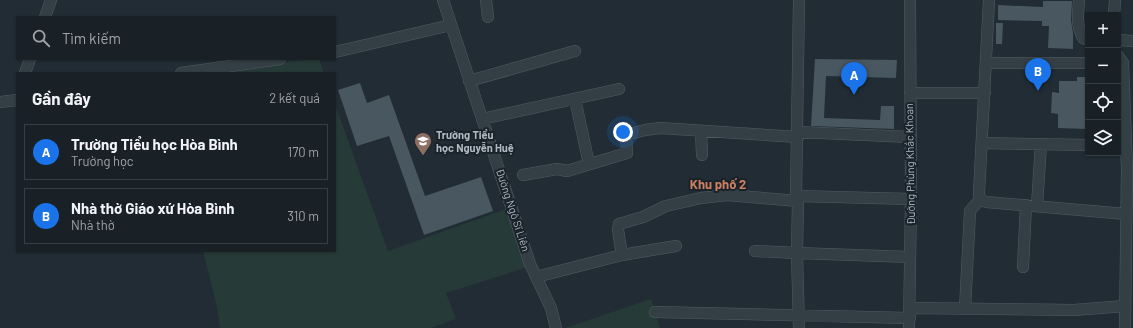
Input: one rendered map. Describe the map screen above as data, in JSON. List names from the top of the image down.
{
  "streets": {
    "street": ["Đường Phùng Khắc Khoan", "Đường Ngô Sĩ Liên"]
  },
  "districts": ["Khu phố 2"],
  "places": {
    "school or university": ["Trường Tiểu học Nguyễn Huệ"]
  },
  "page": {
    "map_buttons": ["+", "−"],
    "search": "Tìm kiếm",
    "pins": ["B", "A"],
    "heading": ["Gần đây", "2 kết quả"],
    "list": [
      {
        "mark": "A",
        "name": "Trường Tiểu học Hòa Bình",
        "note": "Trường học",
        "value": "170 m"
      },
      {
        "mark": "B",
        "name": "Nhà thờ Giáo xứ Hòa Bình",
        "note": "Nhà thờ",
        "value": "310 m"
      }
    ]
  }
}
